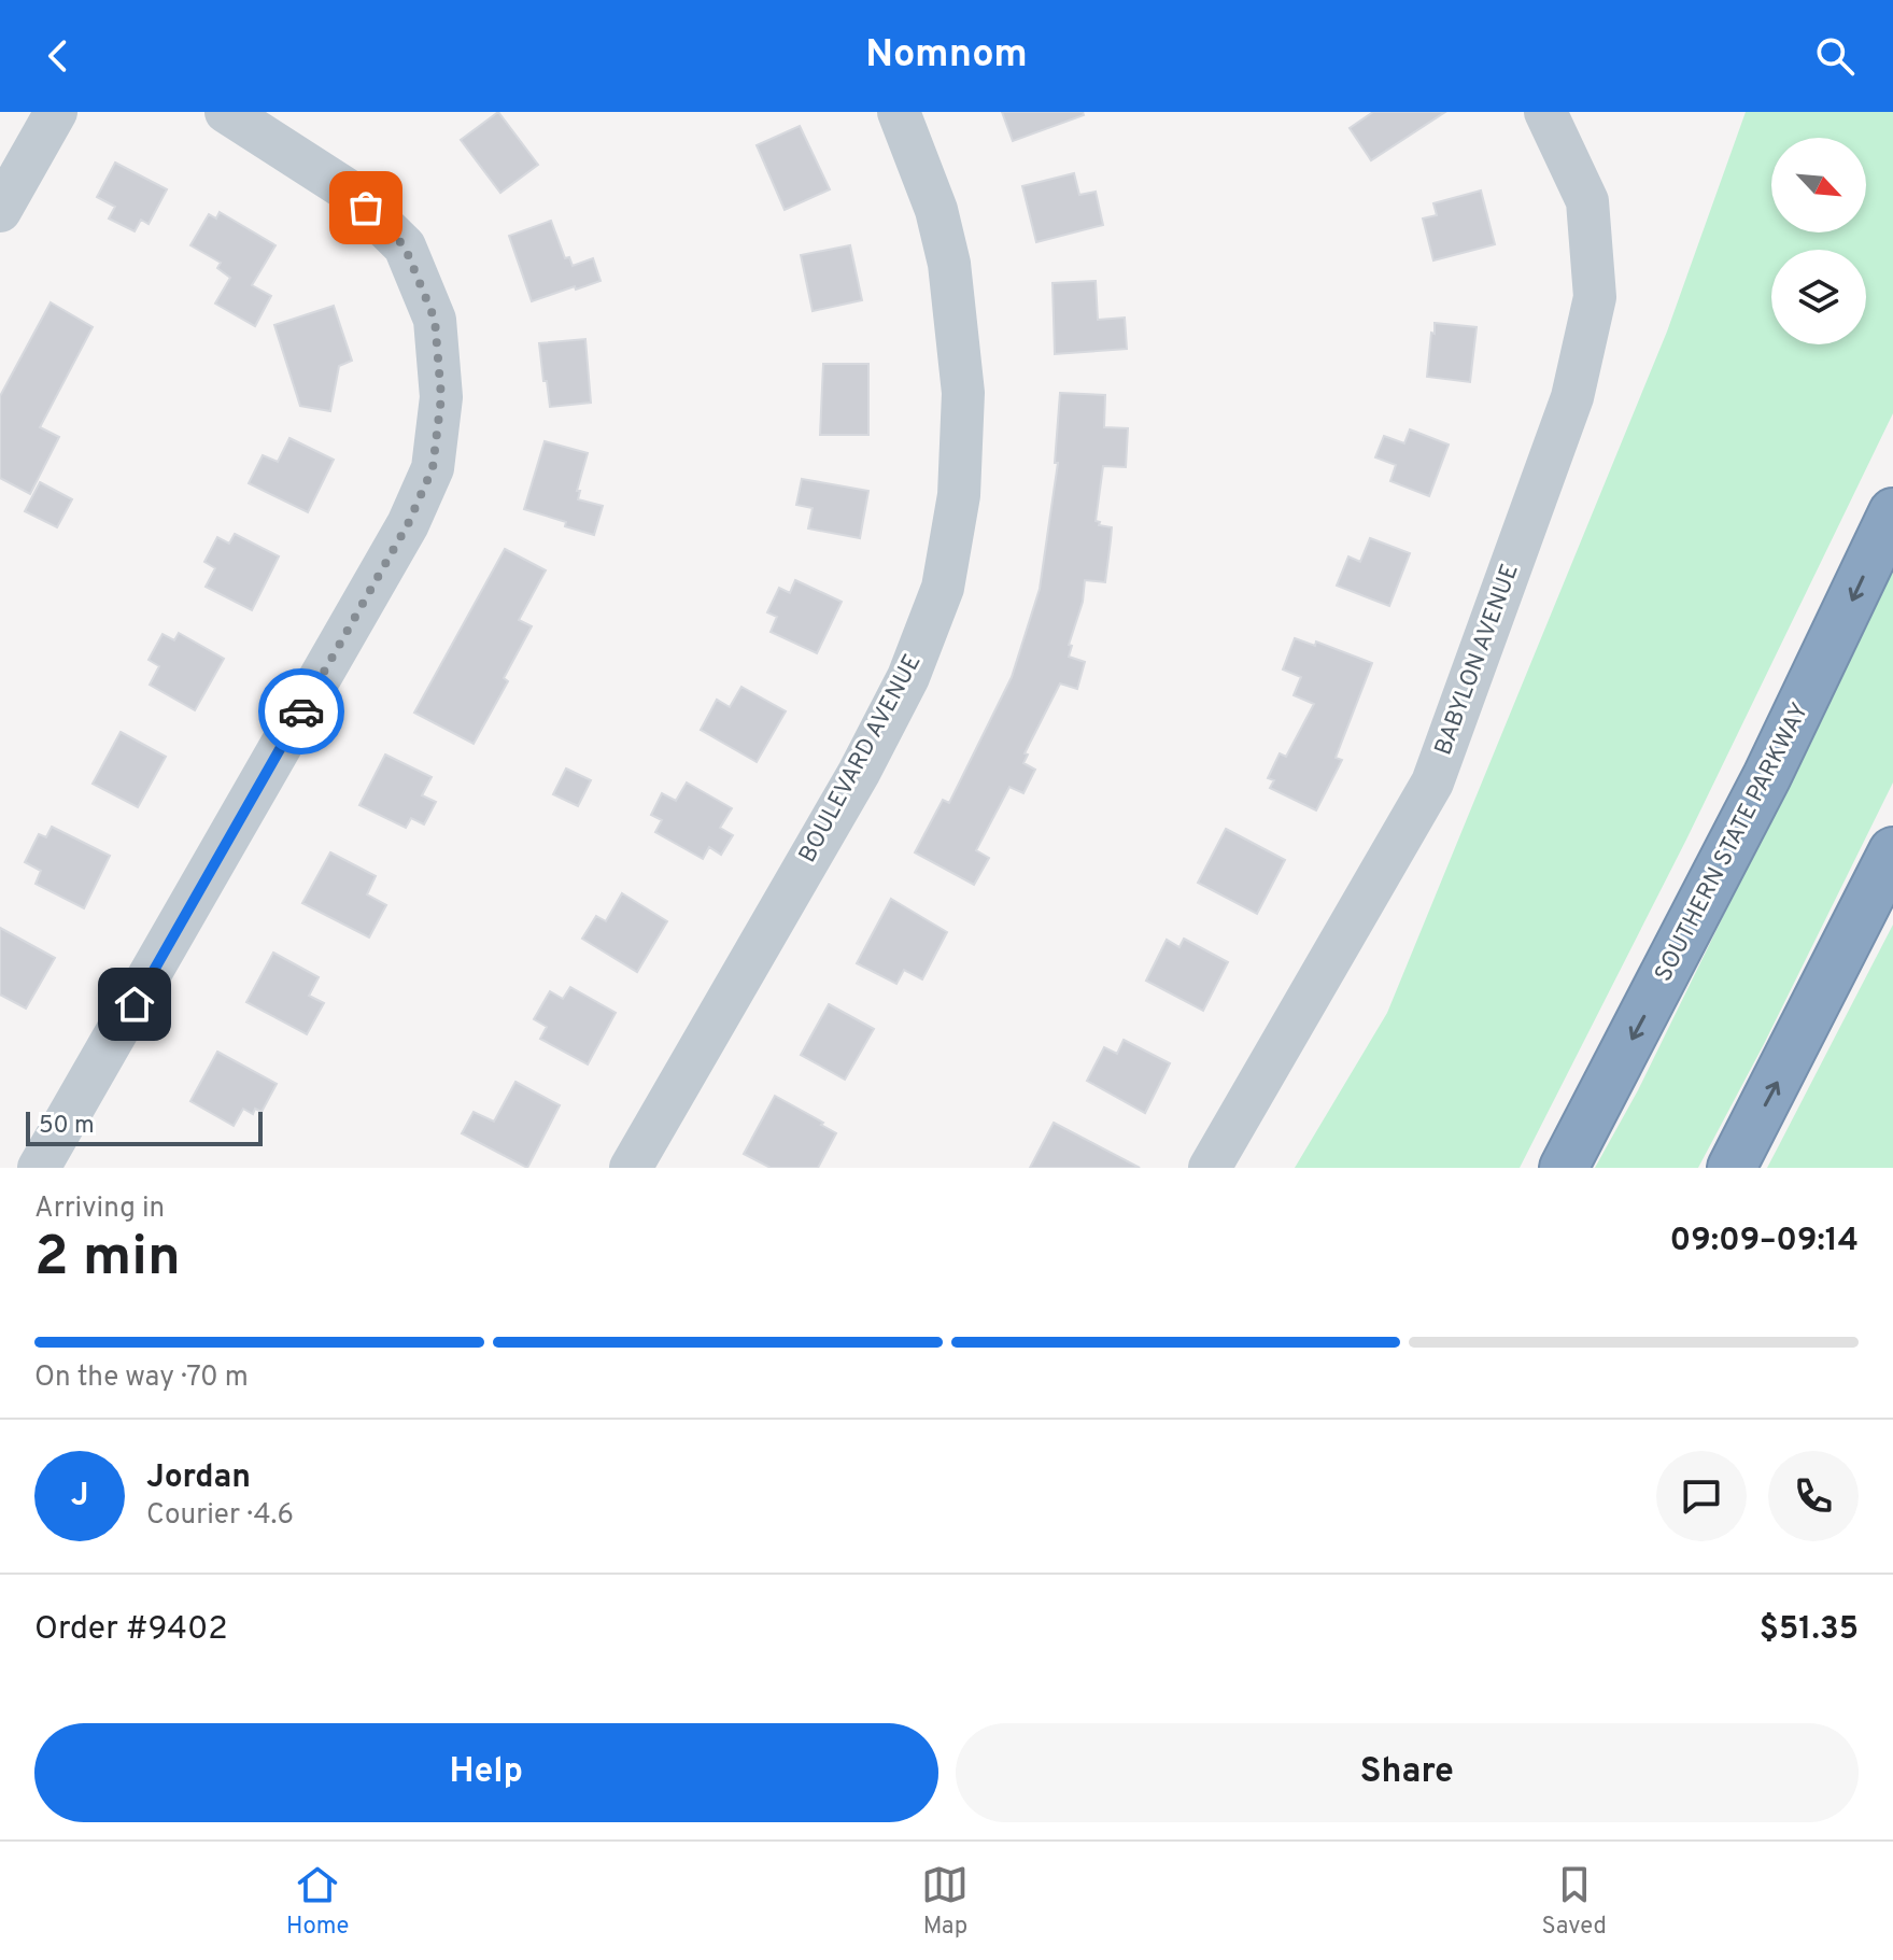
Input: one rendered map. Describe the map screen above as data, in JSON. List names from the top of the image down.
{
  "streets": {
    "highway": ["SOUTHERN STATE PARKWAY"],
    "street": ["BABYLON AVENUE", "BOULEVARD AVENUE"]
  },
  "scale_bar": "50 m",
  "north": "bottom right",
  "page": {
    "header": "Nomnom",
    "scale": "50 m",
    "heading": ["2 min", "Arriving in", "09:09–09:14"],
    "panel": [
      "Jordan",
      "Courier · 4.6",
      "Order #9402",
      "$51.35"
    ],
    "bar": "On the way · 70 m",
    "round": "J",
    "buttons": ["Help", "Share"],
    "tabs": ["Home", "Map", "Saved"]
  }
}
